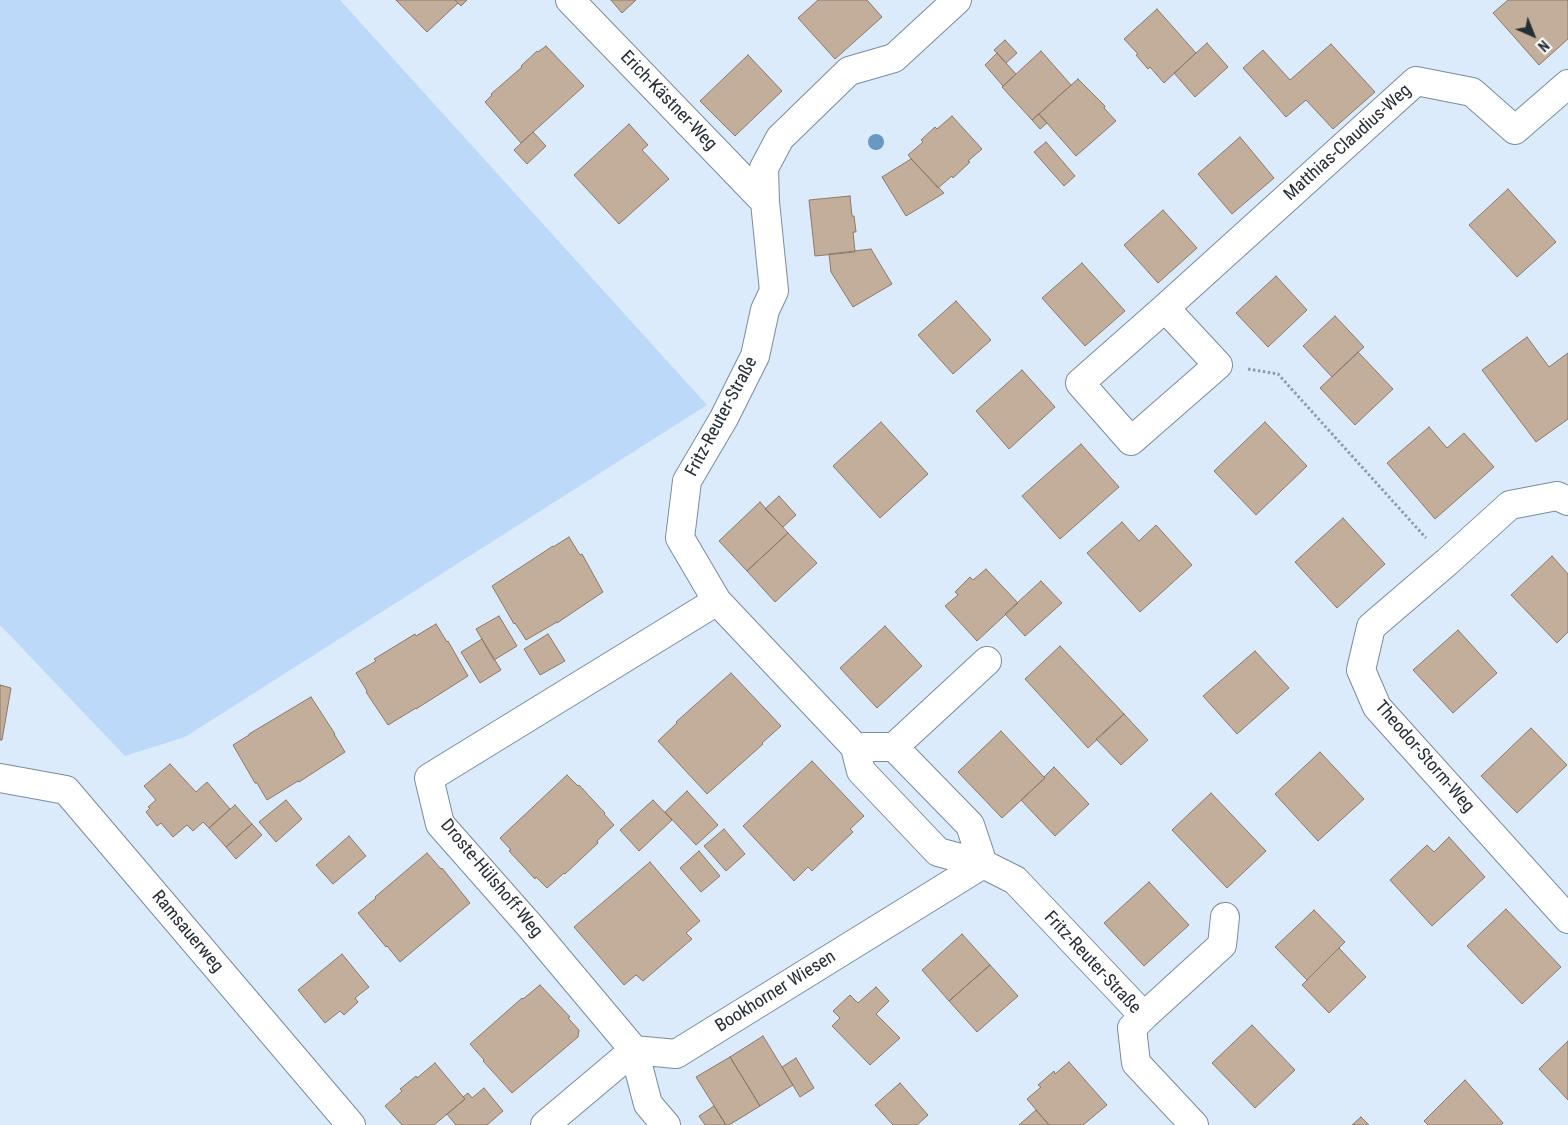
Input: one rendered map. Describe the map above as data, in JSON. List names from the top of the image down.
{
  "streets": {
    "street": [
      "Erich-Kästner-Weg",
      "Matthias-Claudius-Weg",
      "Fritz-Reuter-Straße",
      "Theodor-Storm-Weg",
      "Droste-Hülshoff-Weg",
      "Ramsauerweg",
      "Bookhorner Wiesen"
    ]
  },
  "crossings": [
    ["Erich-Kästner-Weg", "Fritz-Reuter-Straße"],
    ["Fritz-Reuter-Straße", "Droste-Hülshoff-Weg"],
    ["Fritz-Reuter-Straße", "Bookhorner Wiesen"],
    ["Droste-Hülshoff-Weg", "Bookhorner Wiesen"]
  ],
  "north": "bottom right"
}
